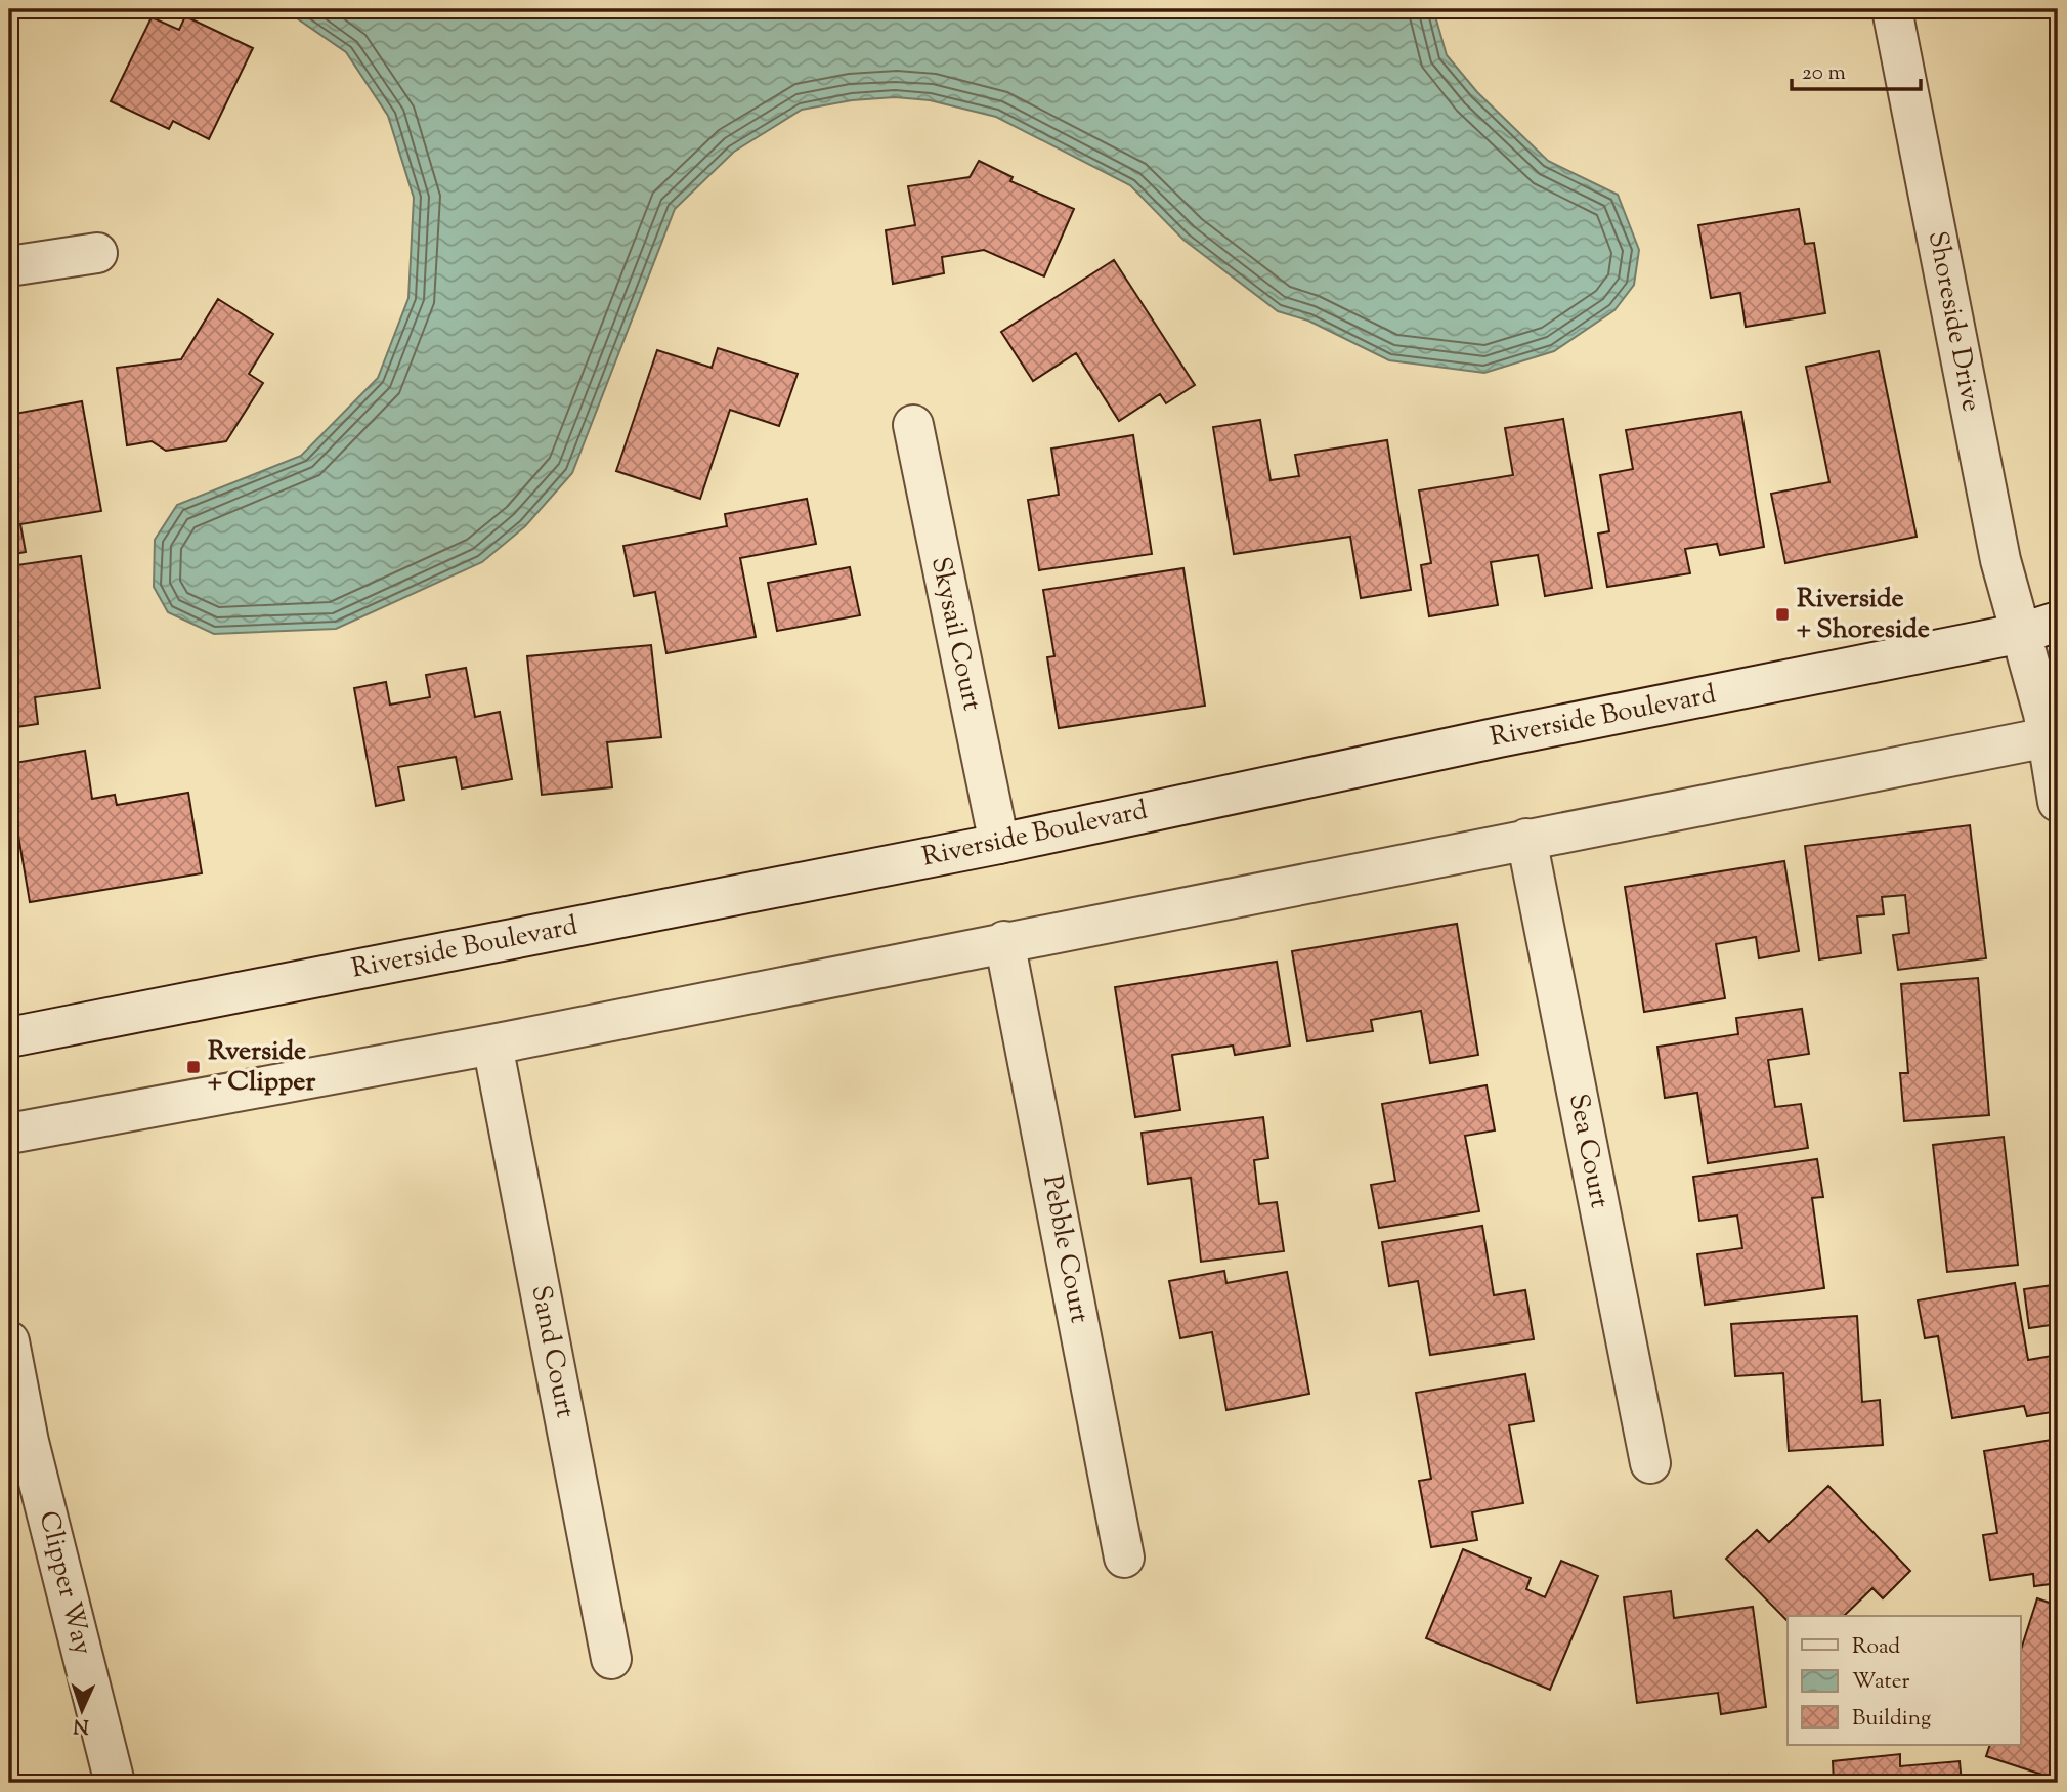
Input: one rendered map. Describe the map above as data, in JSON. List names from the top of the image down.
{
  "streets": {
    "street": [
      "Shoreside Drive",
      "Skysail Court",
      "Riverside Boulevard",
      "Sea Court",
      "Pebble Court",
      "Sand Court",
      "Clipper Way"
    ]
  },
  "crossings": [
    ["Shoreside Drive", "Riverside Boulevard"],
    ["Skysail Court", "Riverside Boulevard"]
  ],
  "places": {
    "transit": ["Riverside + Shoreside", "Rverside + Clipper"]
  },
  "legend": ["Road", "Water", "Building"],
  "scale_bar": "20 m",
  "north": "bottom"
}
